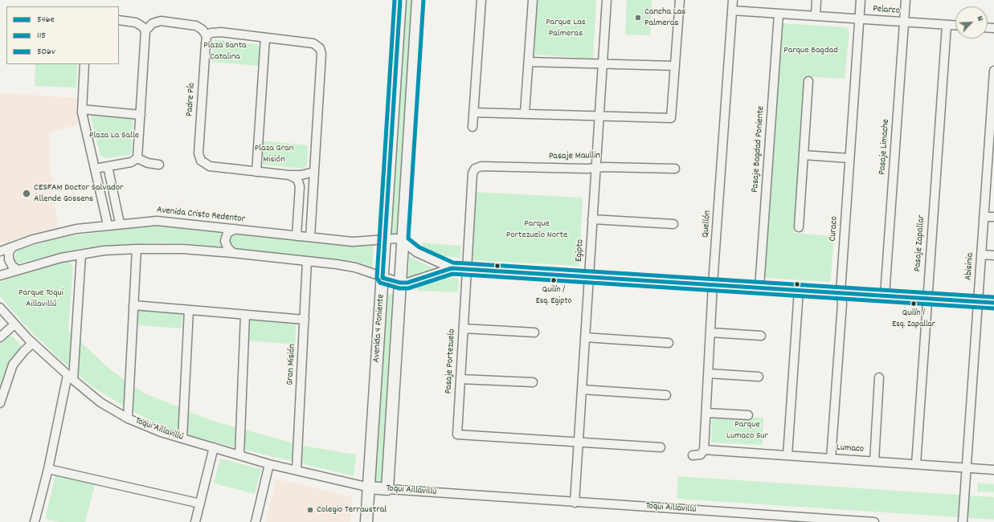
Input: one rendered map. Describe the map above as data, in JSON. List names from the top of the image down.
{
  "streets": {
    "street": [
      "Pelarco",
      "Padre Pío",
      "Pasaje Limache",
      "Pasaje Bagdad Poniente",
      "Pasaje Maullin",
      "Avenida Cristo Redentor",
      "Quellón",
      "Curaco",
      "Pasaje Zapallar",
      "Egipto",
      "Abisinia",
      "Avenida 4 Poniente",
      "Pasaje Portezuelo",
      "Gran Misión",
      "Toqui Aillavillú",
      "Lumaco"
    ]
  },
  "crossings": [
    ["Pelarco", "Pasaje Limache"],
    ["Pelarco", "Pasaje Bagdad Poniente"],
    ["Pelarco", "Quellón"],
    ["Pelarco", "Curaco"],
    ["Pelarco", "Pasaje Zapallar"],
    ["Pasaje Maullin", "Egipto"],
    ["Pasaje Maullin", "Pasaje Portezuelo"],
    ["Avenida Cristo Redentor", "Avenida 4 Poniente"],
    ["Quellón", "Lumaco"],
    ["Curaco", "Lumaco"],
    ["Pasaje Zapallar", "Lumaco"],
    ["Egipto", "Pasaje Portezuelo"],
    ["Egipto", "Toqui Aillavillú"],
    ["Abisinia", "Lumaco"],
    ["Avenida 4 Poniente", "Toqui Aillavillú"],
    ["Gran Misión", "Toqui Aillavillú"]
  ],
  "parks": [
    "Parque Las Palmeras",
    "Plaza Santa Catalina",
    "Parque Bagdad",
    "Plaza La Salle",
    "Plaza Gran Misión",
    "Parque Portezuelo Norte",
    "Parque Toqui Aillavillú",
    "Parque Lumaco Sur"
  ],
  "places": [
    "Cancha Las Palmeras",
    "CESFAM Doctor Salvador Allende Gossens",
    "Quilín / Esq. Egipto",
    "Quilín / Esq. Zapallar",
    "Colegio Terraustral"
  ],
  "lines": ["transit line 546e", "transit line 115", "transit line 506v"],
  "legend": ["546e", "115", "506v"],
  "north": "top right"
}
